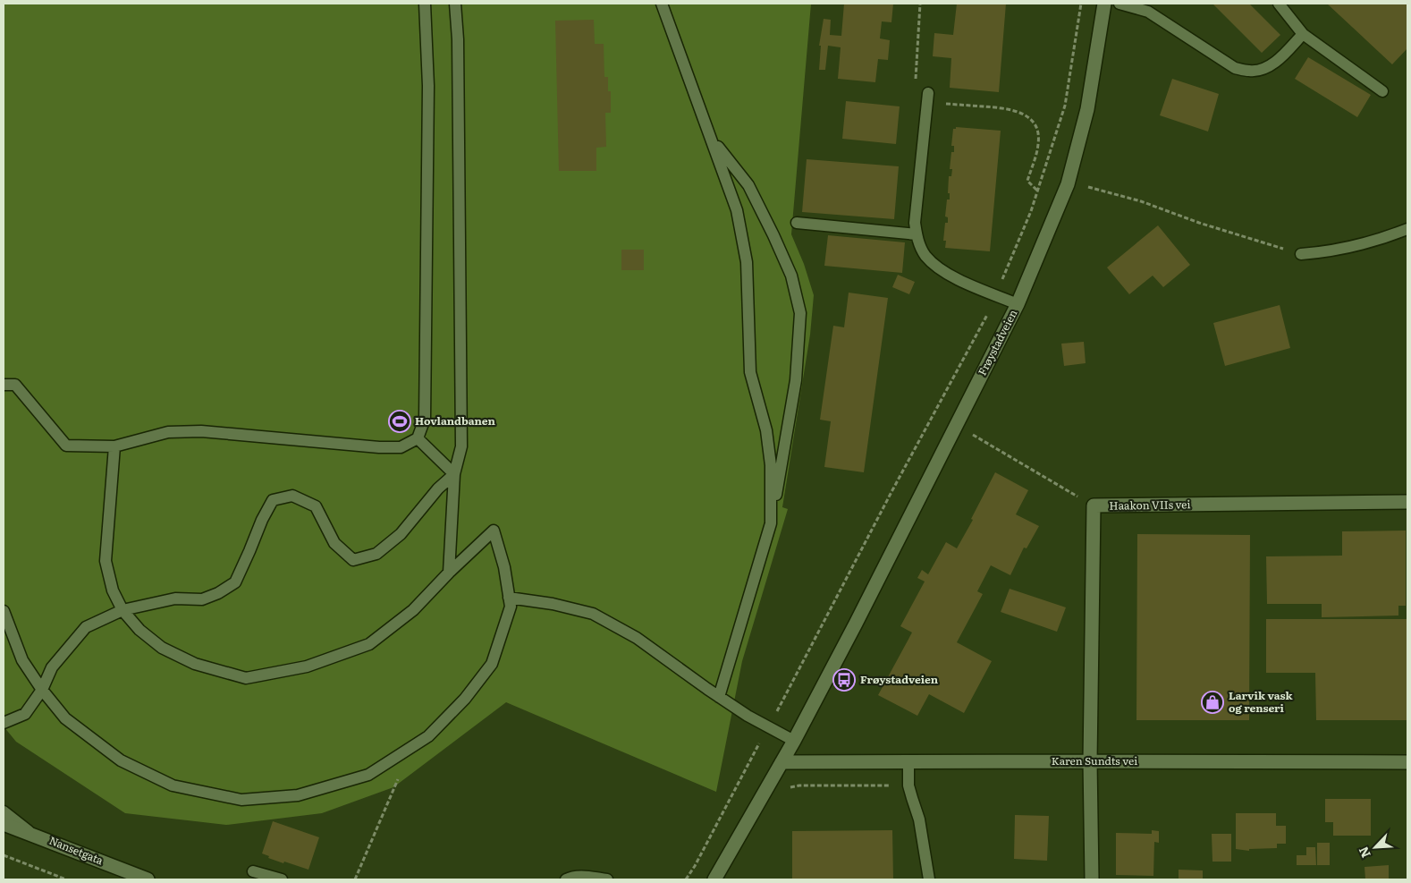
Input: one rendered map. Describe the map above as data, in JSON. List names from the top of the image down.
{
  "streets": {
    "street": [
      "Frøystadveien",
      "Haakon VIIs vei",
      "Karen Sundts vei",
      "Nansetgata"
    ]
  },
  "crossings": [
    ["Frøystadveien", "Karen Sundts vei"],
    ["Haakon VIIs vei", "Karen Sundts vei"]
  ],
  "places": {
    "sports": ["Hovlandbanen"],
    "bus stop": ["Frøystadveien"],
    "shop": ["Larvik vask og renseri"]
  },
  "north": "bottom left"
}
